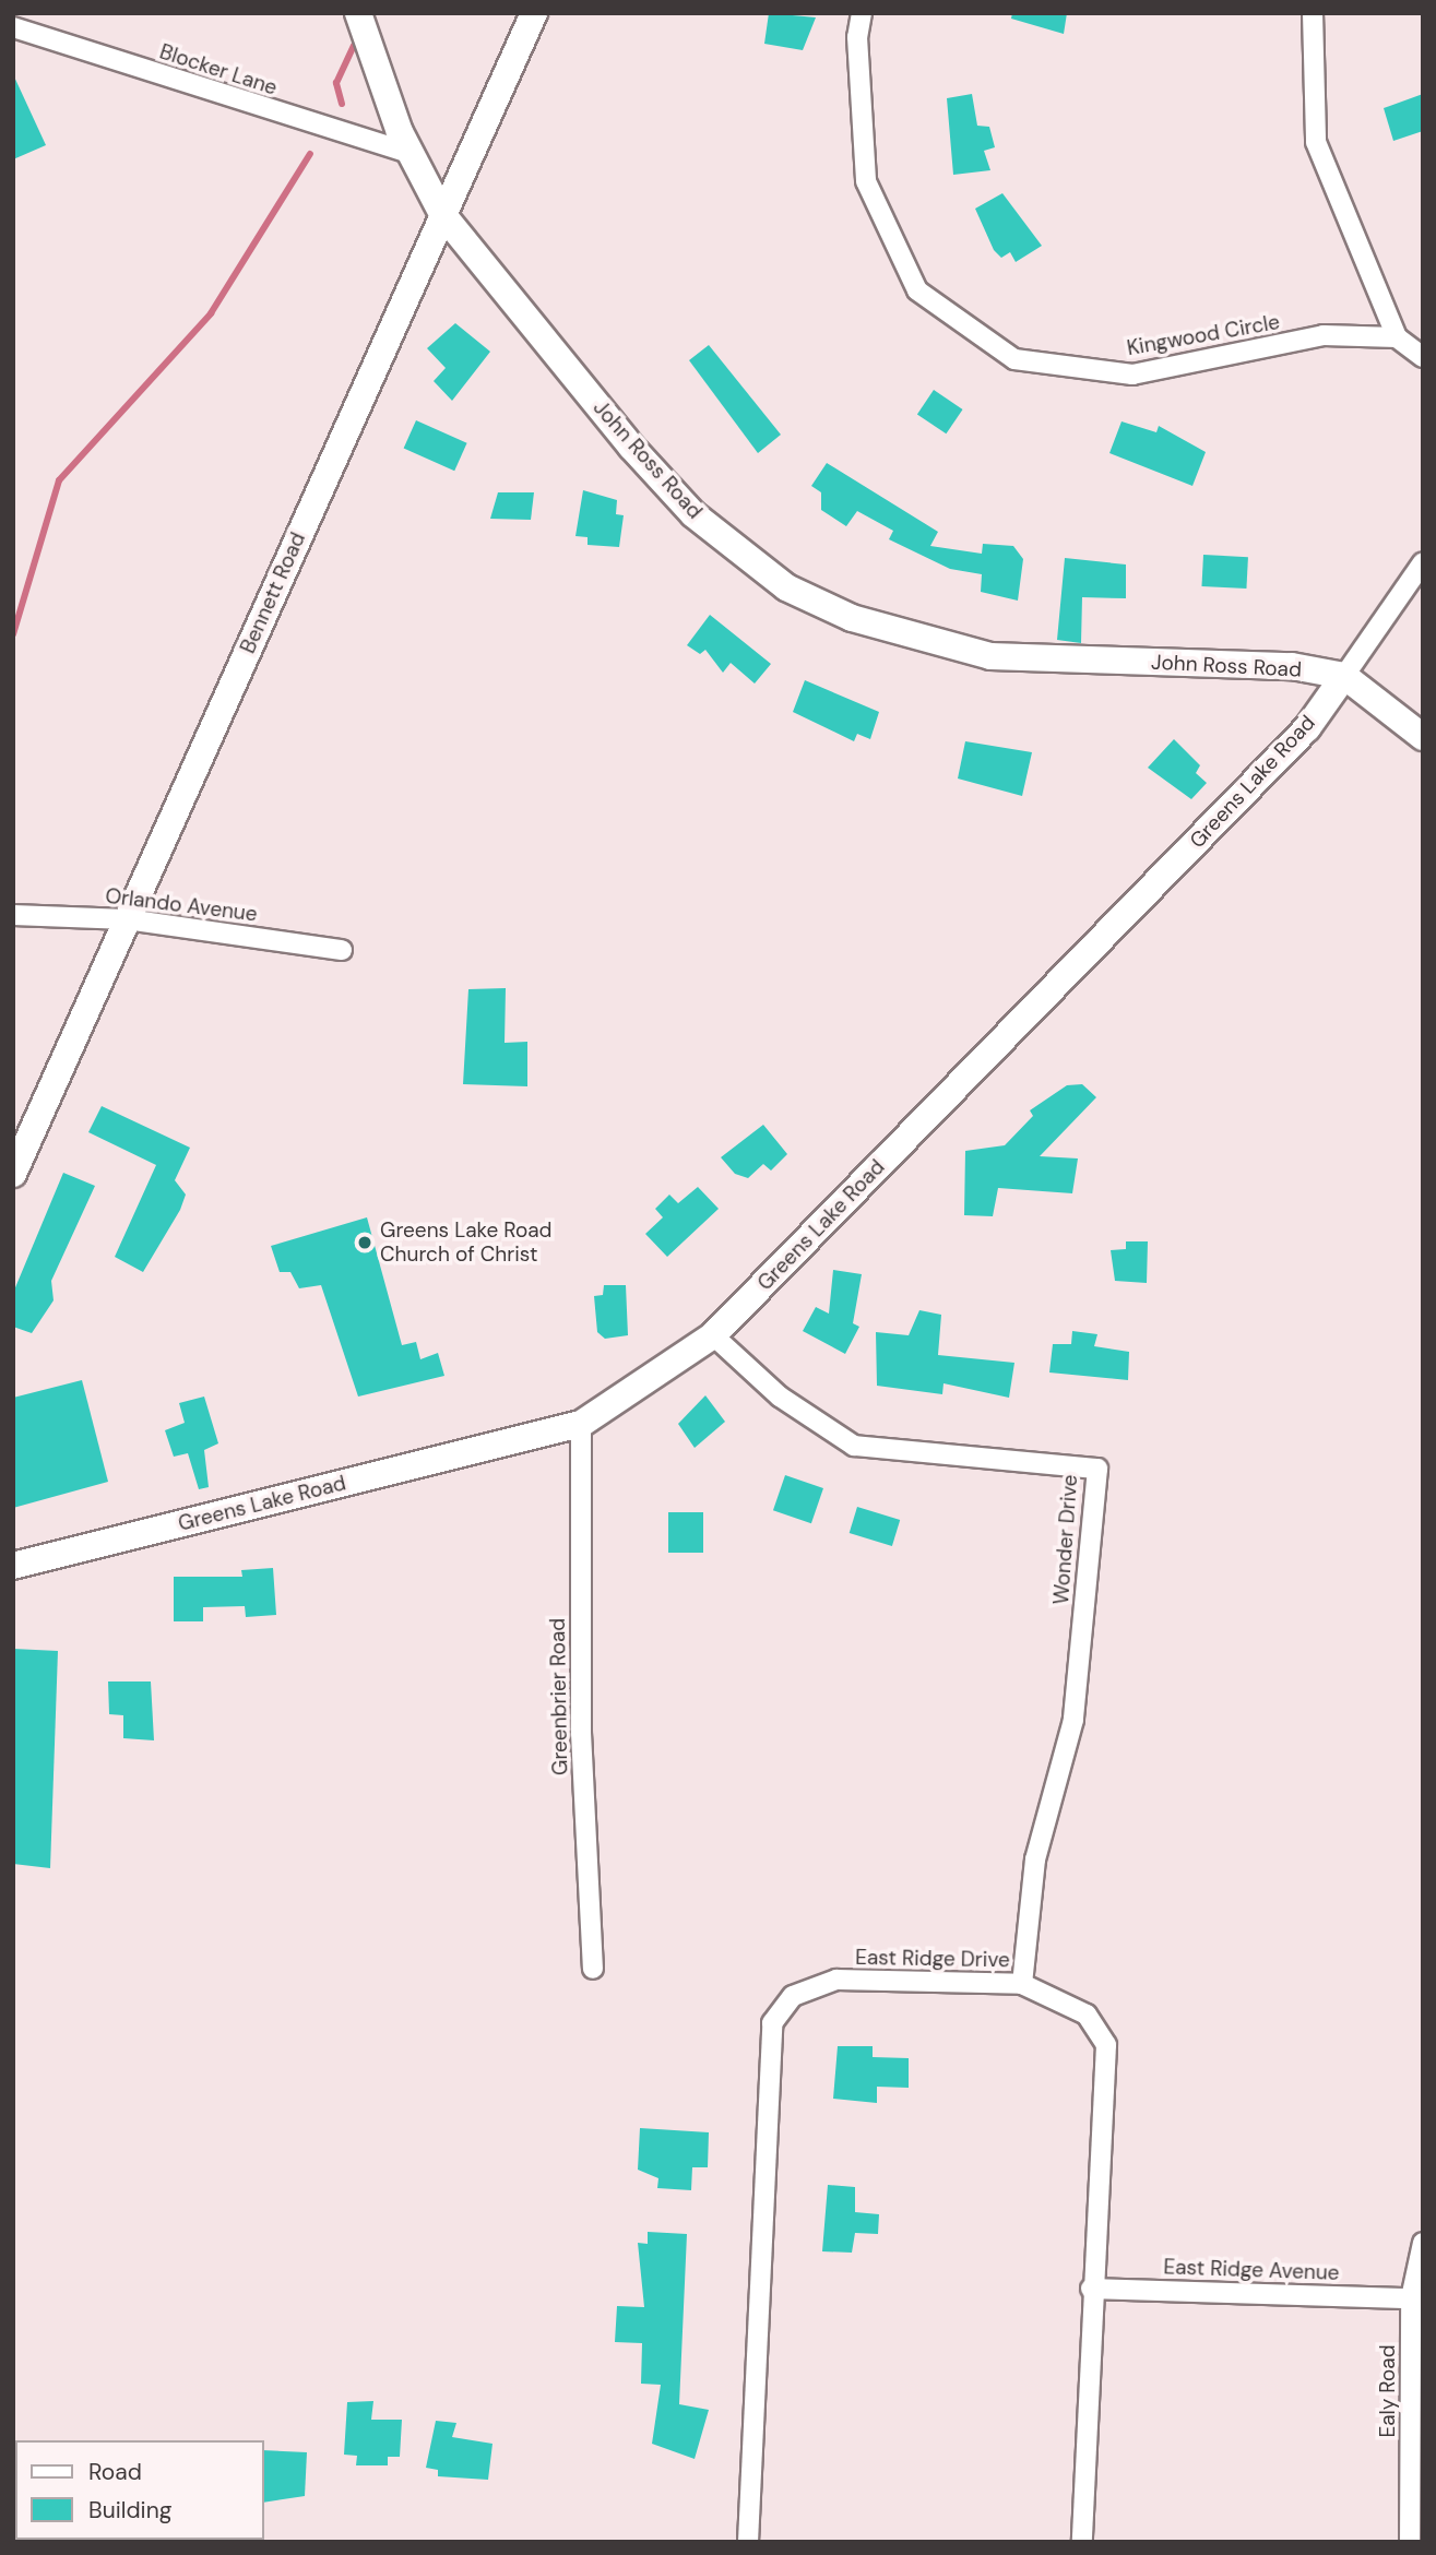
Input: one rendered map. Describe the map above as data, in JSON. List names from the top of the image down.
{
  "streets": {
    "street": [
      "Blocker Lane",
      "Kingwood Circle",
      "John Ross Road",
      "Bennett Road",
      "Greens Lake Road",
      "Orlando Avenue",
      "Wonder Drive",
      "Greenbrier Road",
      "East Ridge Drive",
      "East Ridge Avenue",
      "Ealy Road"
    ]
  },
  "crossings": [
    ["Blocker Lane", "John Ross Road"],
    ["John Ross Road", "Bennett Road"],
    ["John Ross Road", "Greens Lake Road"],
    ["Bennett Road", "Orlando Avenue"],
    ["Greens Lake Road", "Wonder Drive"],
    ["Greens Lake Road", "Greenbrier Road"],
    ["Wonder Drive", "East Ridge Drive"],
    ["East Ridge Drive", "East Ridge Avenue"],
    ["East Ridge Avenue", "Ealy Road"]
  ],
  "places": ["Greens Lake Road Church of Christ"],
  "legend": ["Road", "Building"]
}
